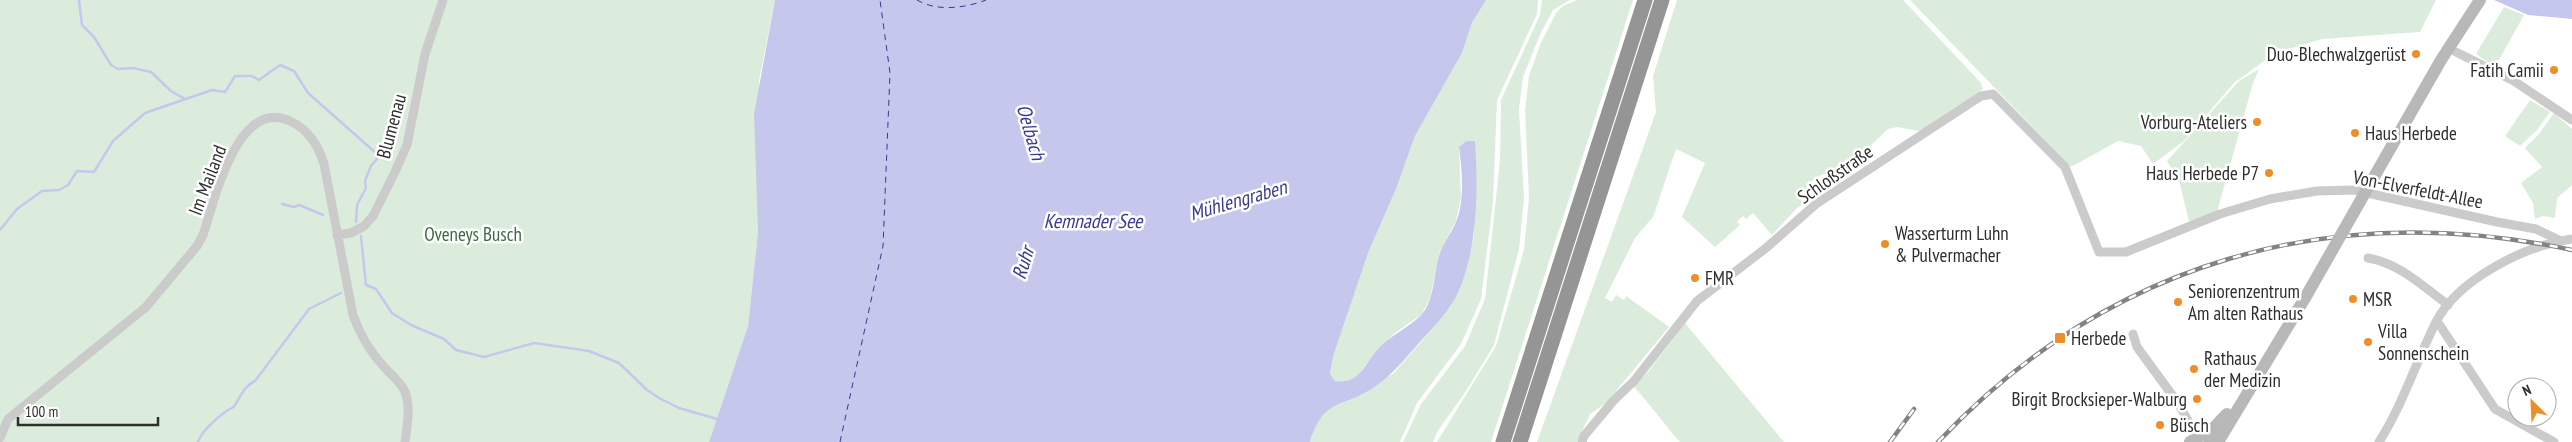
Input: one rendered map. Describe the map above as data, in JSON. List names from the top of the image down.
{
  "streets": {
    "street": [
      "Blumenau",
      "Schloßstraße",
      "Im Mailand",
      "Von-Elverfeldt-Allee"
    ]
  },
  "crossings": [
    ["Blumenau", "Im Mailand"],
    ["Schloßstraße", "Von-Elverfeldt-Allee"]
  ],
  "water": [
    "Oelbach",
    "Mühlengraben",
    "Kemnader See",
    "Ruhr"
  ],
  "parks": ["Oveneys Busch"],
  "places": {
    "other": [
      "Duo-Blechwalzgerüst",
      "Fatih Camii",
      "Vorburg-Ateliers",
      "Haus Herbede",
      "Haus Herbede P7",
      "Wasserturm Luhn & Pulvermacher",
      "FMR",
      "MSR",
      "Seniorenzentrum Am alten Rathaus",
      "Villa Sonnenschein",
      "Rathaus der Medizin",
      "Birgit Brocksieper-Walburg",
      "Büsch"
    ],
    "transit": ["Herbede"]
  },
  "scale_bar": "100 m",
  "north": "top left"
}
